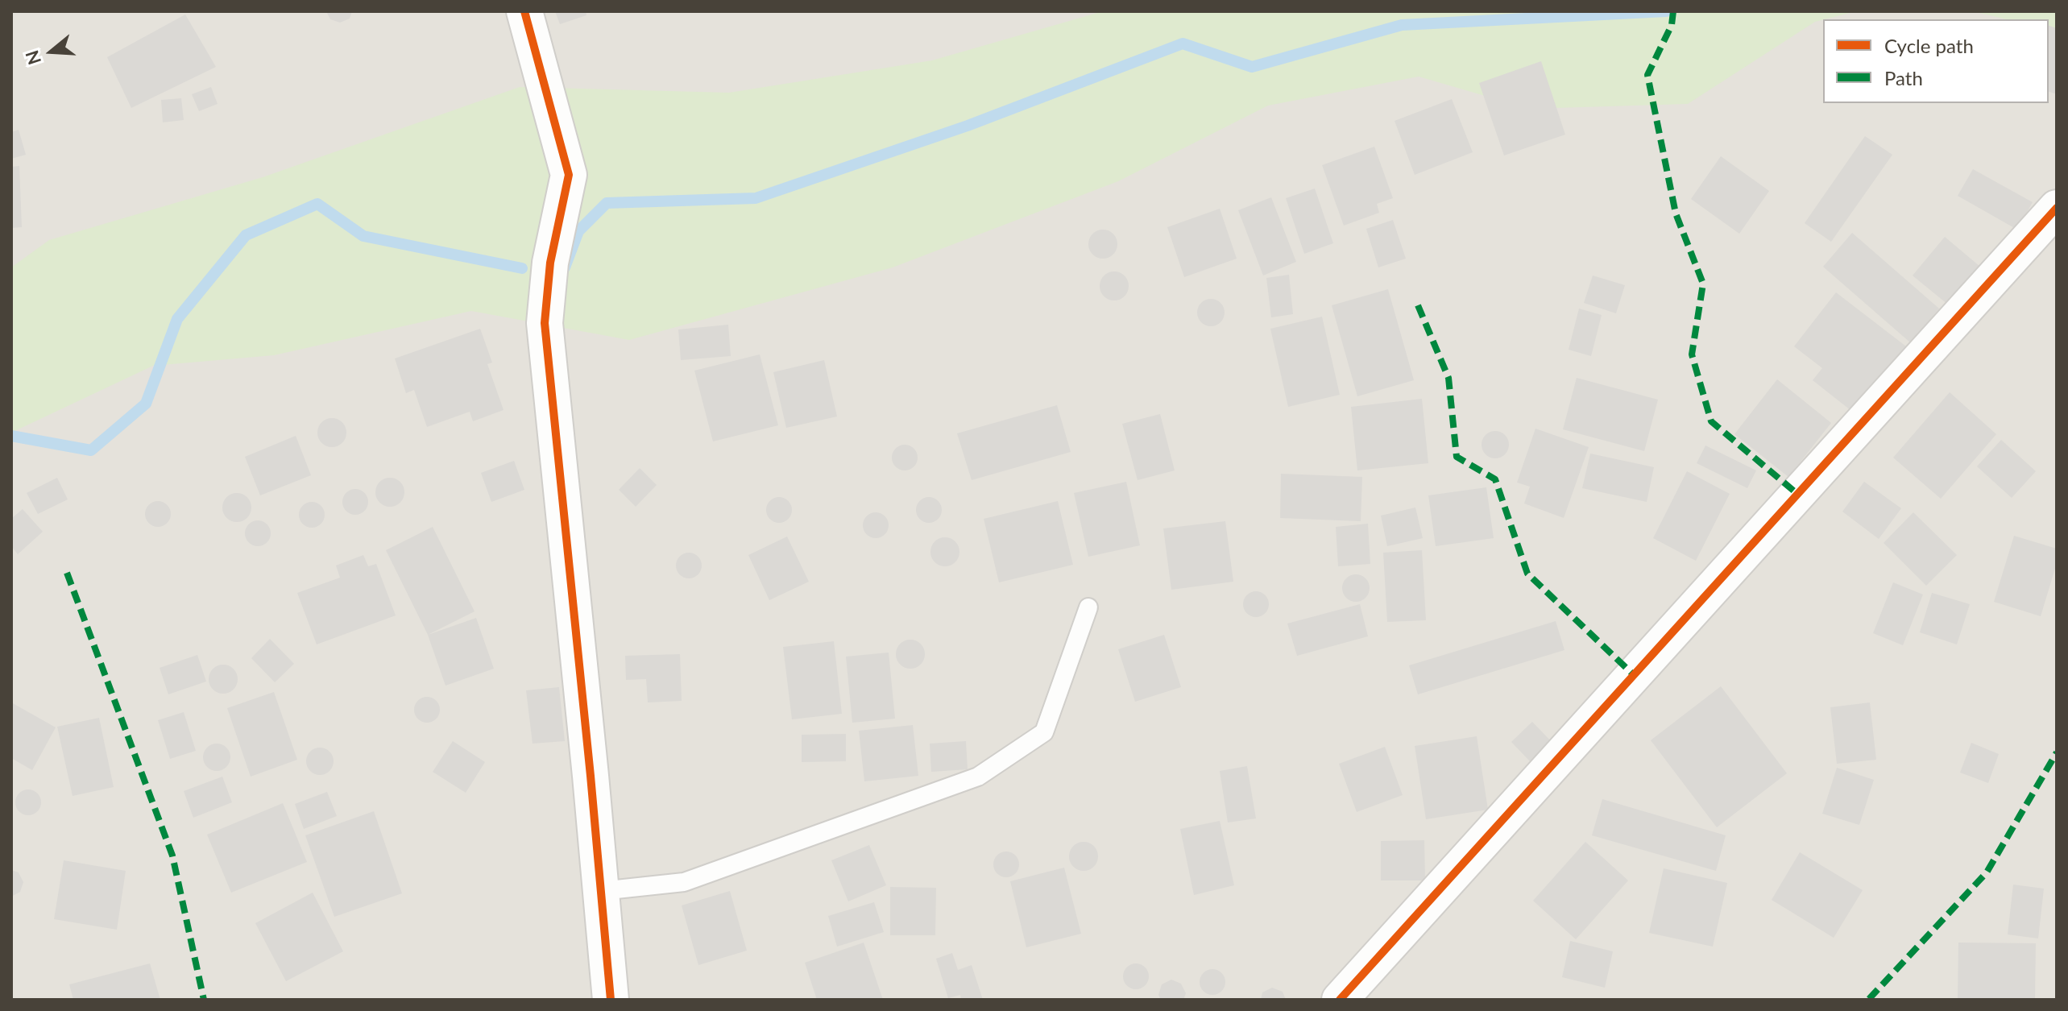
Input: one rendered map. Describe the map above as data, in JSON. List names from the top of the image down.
{
  "legend": ["Cycle path", "Path"],
  "north": "left"
}
